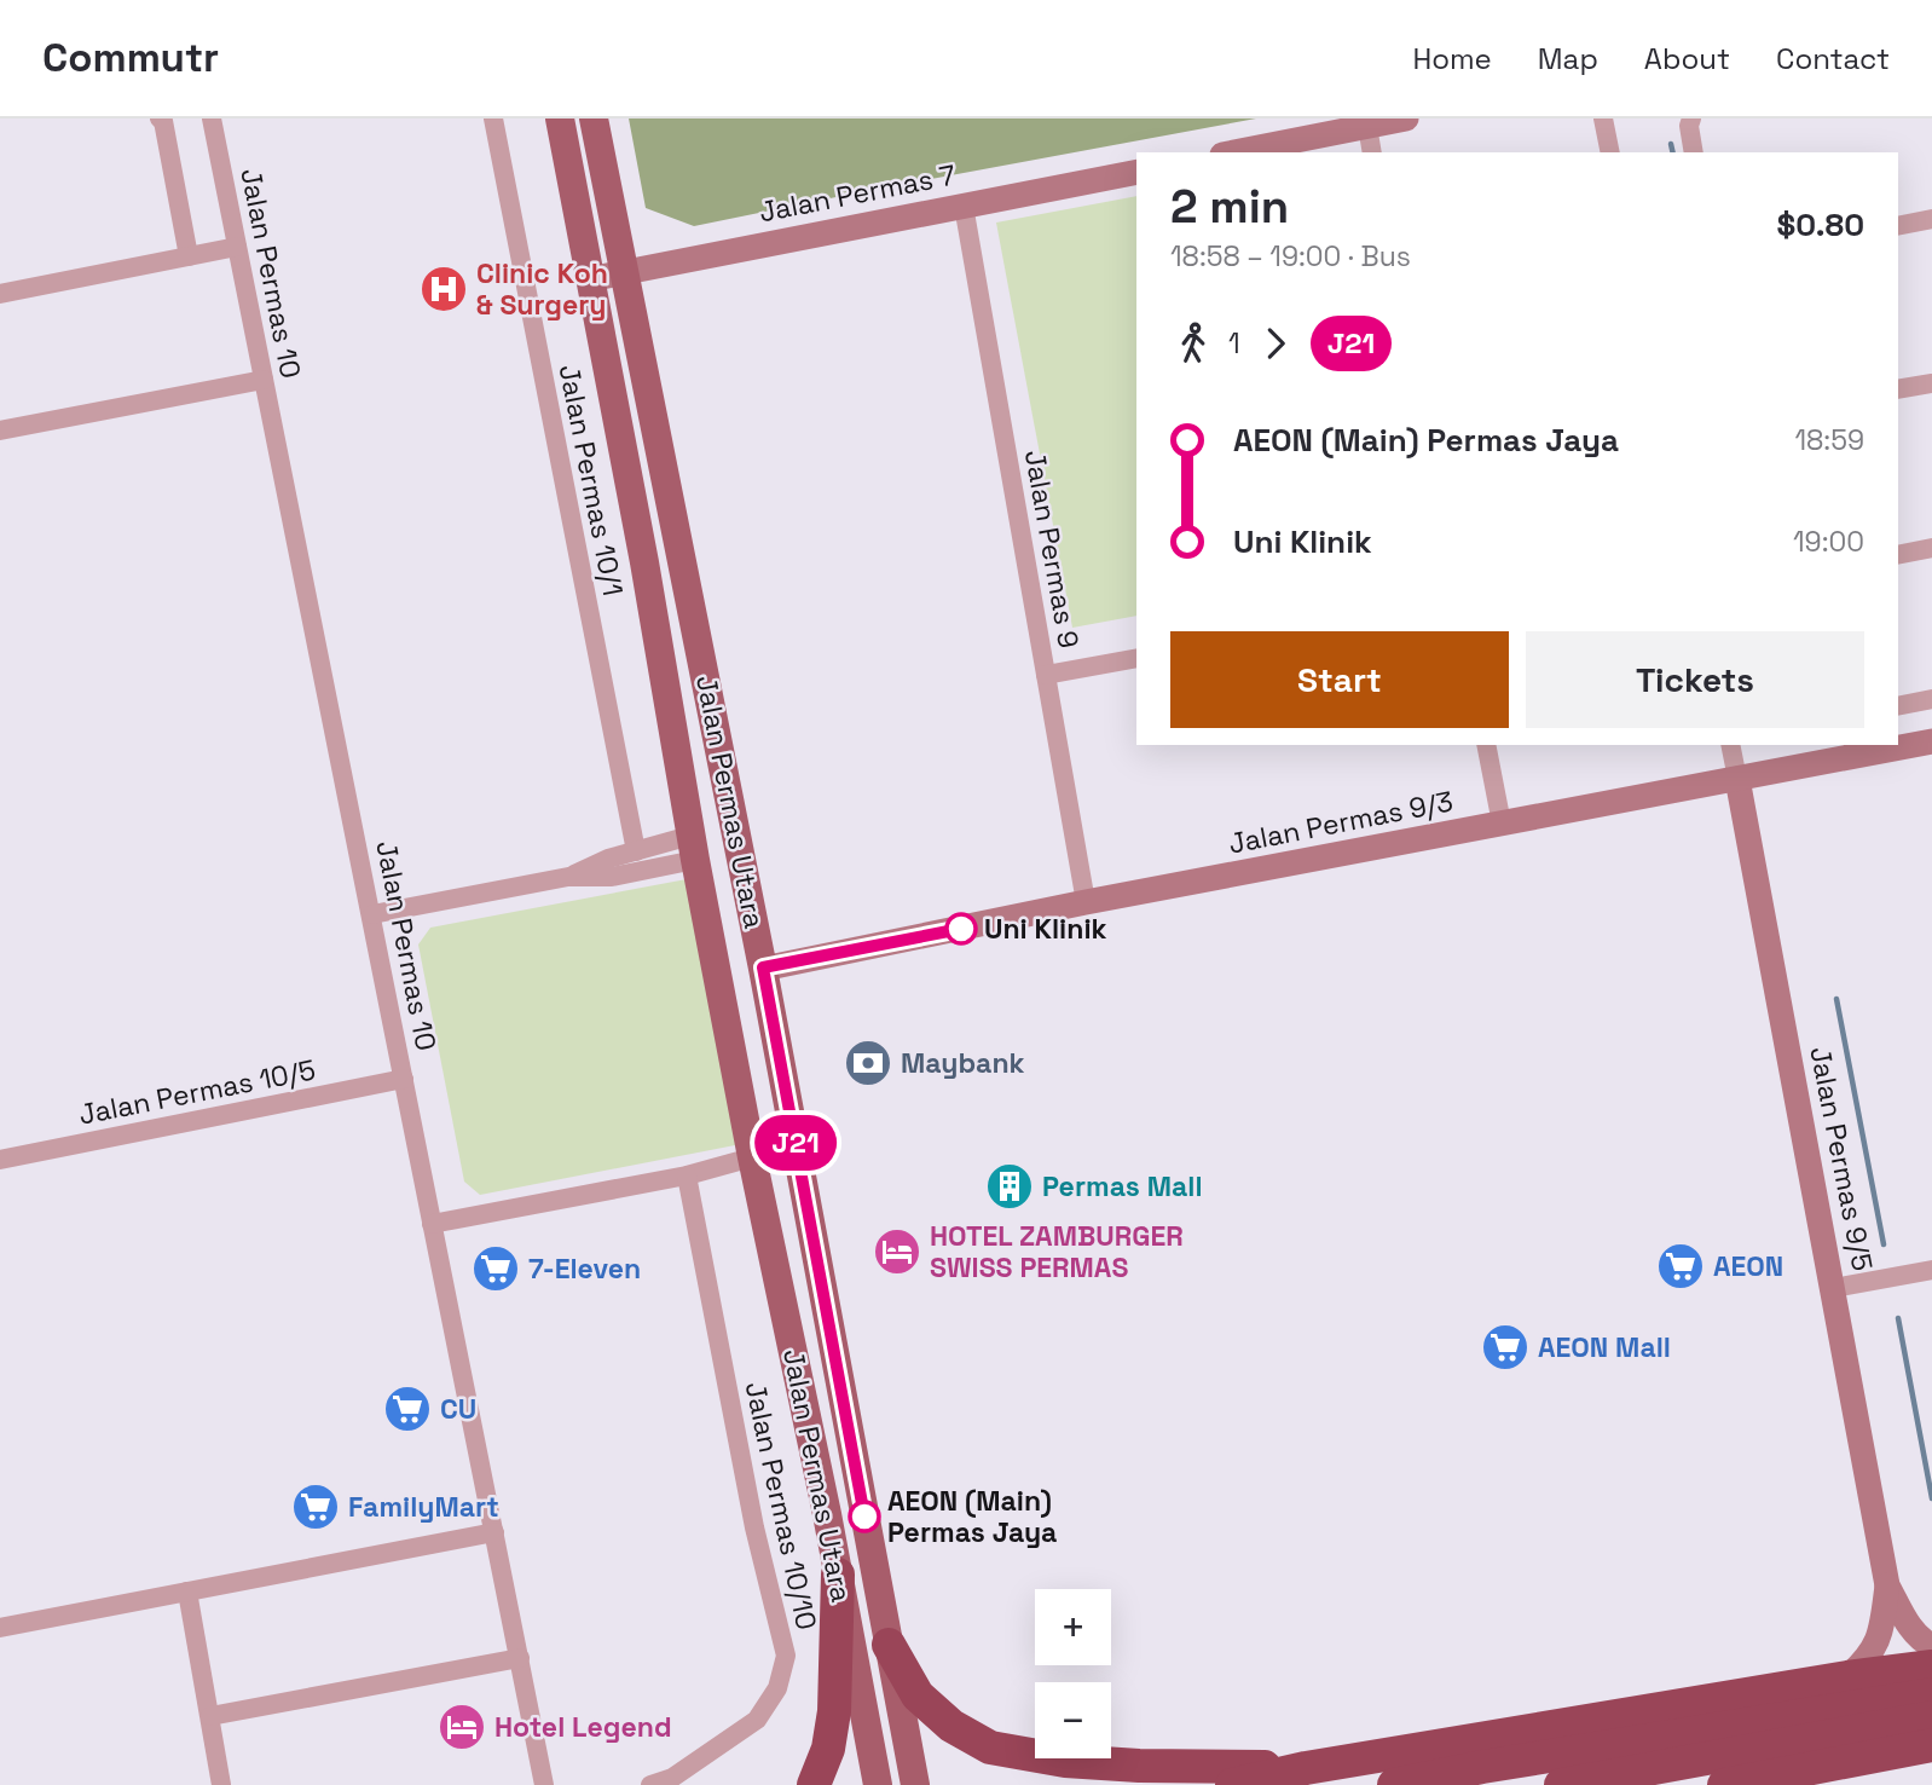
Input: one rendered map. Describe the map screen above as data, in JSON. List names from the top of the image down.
{
  "streets": {
    "main road": ["Jalan Permas Utara"],
    "street": [
      "Jalan Permas 7",
      "Jalan Permas 10",
      "Jalan Permas 10/1",
      "Jalan Permas 9",
      "Jalan Permas 9/3",
      "Jalan Permas 10/5",
      "Jalan Permas 9/5",
      "Jalan Permas 10/10"
    ]
  },
  "crossings": [
    ["Jalan Permas 7", "Jalan Permas 9"],
    ["Jalan Permas 7", "Jalan Permas Utara"],
    ["Jalan Permas 10", "Jalan Permas 10/5"],
    ["Jalan Permas 9", "Jalan Permas 9/3"],
    ["Jalan Permas Utara", "Jalan Permas 9/3"],
    ["Jalan Permas 9/3", "Jalan Permas 9/5"]
  ],
  "places": {
    "hospital": ["Clinic Koh & Surgery"],
    "other": ["Uni Klinik", "AEON (Main) Permas Jaya"],
    "bank": ["Maybank"],
    "building": ["Permas Mall"],
    "hotel": ["HOTEL ZAMBURGER SWISS PERMAS", "Hotel Legend"],
    "supermarket": [
      "AEON",
      "7-Eleven",
      "AEON Mall",
      "CU",
      "FamilyMart"
    ]
  },
  "lines": ["bus line J21"],
  "page": {
    "header": "Commutr",
    "nav": [
      "Home",
      "Map",
      "About",
      "Contact"
    ],
    "on_map": "J21",
    "heading": ["2 min", "18:58 – 19:00 · Bus", "$0.80"],
    "legs": ["1", "J21"],
    "list": [
      {
        "name": "AEON (Main) Permas Jaya",
        "value": "18:59"
      },
      {
        "name": "Uni Klinik",
        "value": "19:00"
      }
    ],
    "buttons": ["Start", "Tickets"],
    "map_buttons": ["+", "−"]
  }
}
